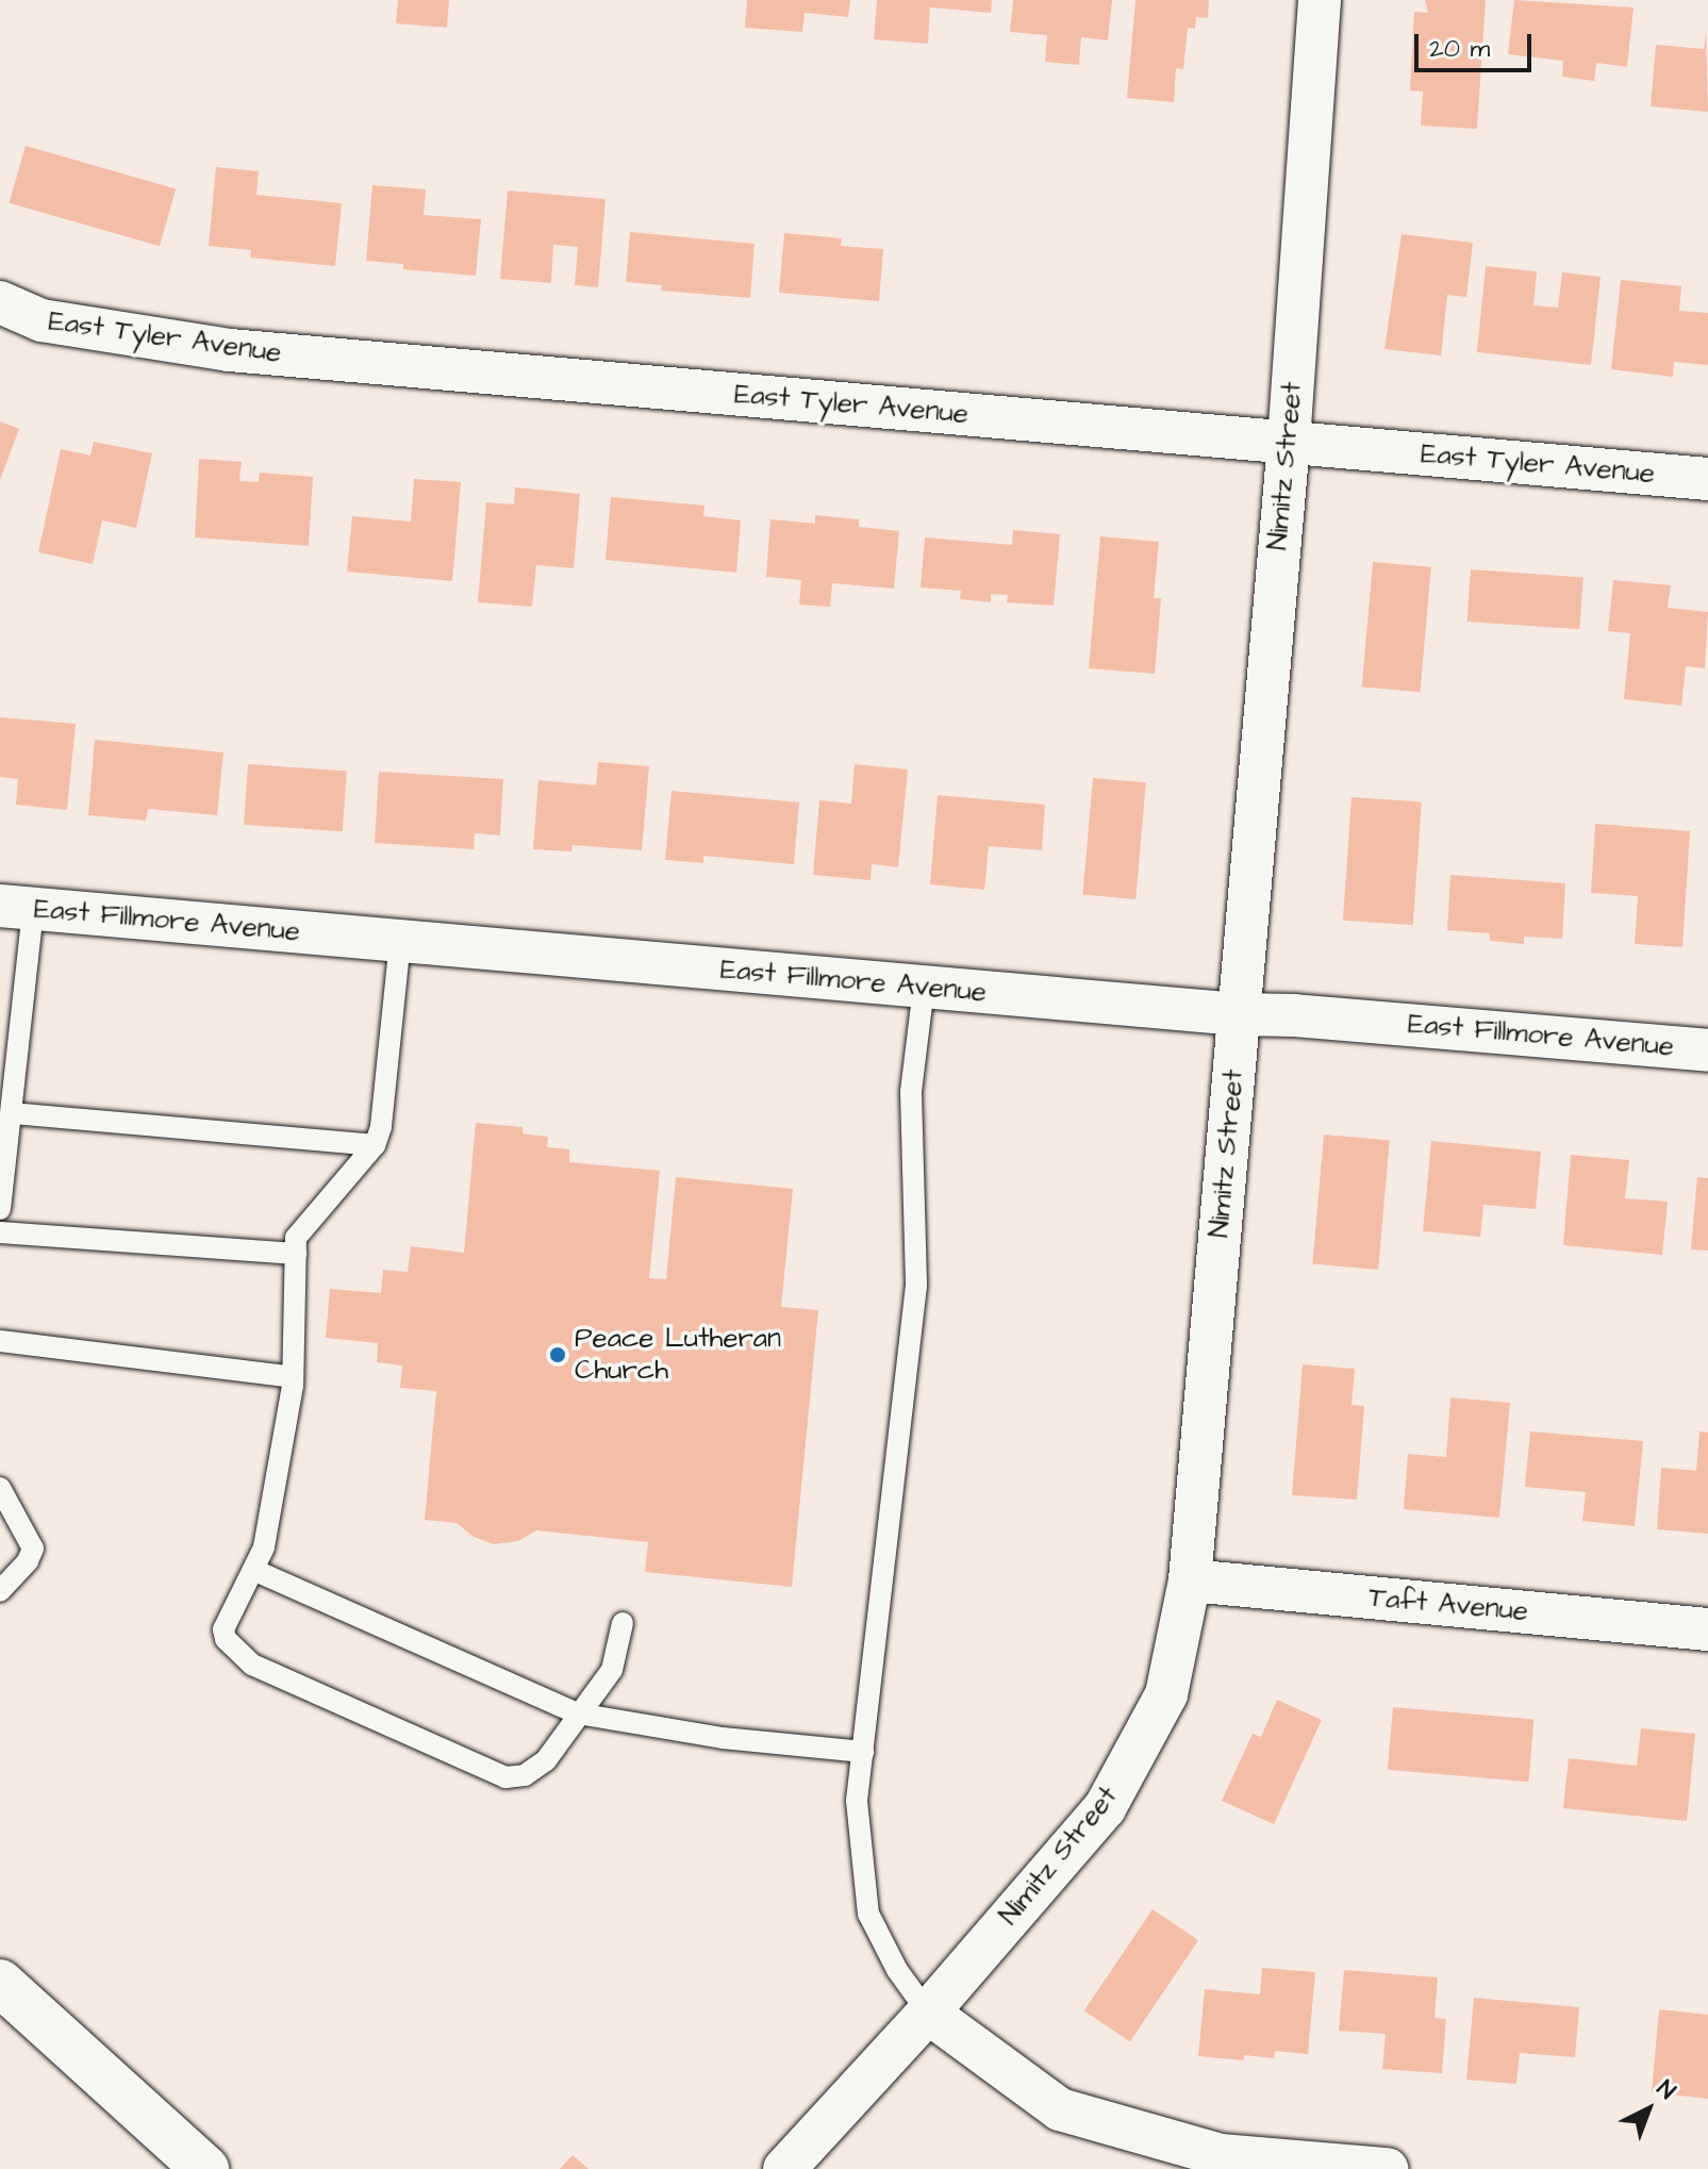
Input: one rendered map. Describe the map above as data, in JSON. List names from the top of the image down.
{
  "streets": {
    "street": [
      "East Tyler Avenue",
      "Nimitz Street",
      "East Fillmore Avenue",
      "Taft Avenue"
    ]
  },
  "crossings": [
    ["East Tyler Avenue", "Nimitz Street"],
    ["Nimitz Street", "East Fillmore Avenue"],
    ["Nimitz Street", "Taft Avenue"]
  ],
  "places": ["Peace Lutheran Church"],
  "scale_bar": "20 m",
  "north": "top right"
}
